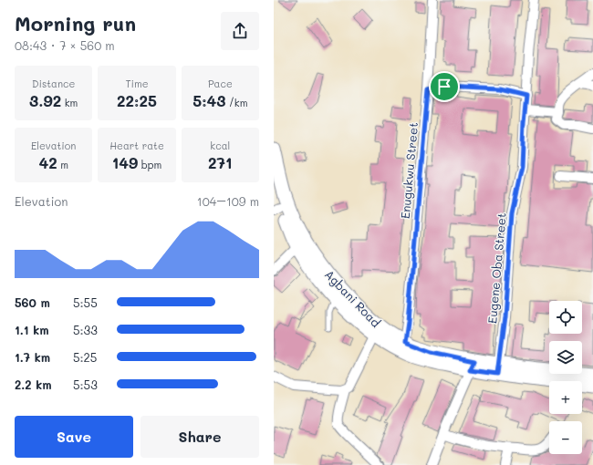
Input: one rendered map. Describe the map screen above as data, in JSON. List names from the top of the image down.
{
  "streets": {
    "main road": ["Agbani Road"],
    "street": ["Enugukwu Street", "Eugene Oba Street"]
  },
  "crossings": [
    ["Enugukwu Street", "Agbani Road"],
    ["Eugene Oba Street", "Agbani Road"]
  ],
  "page": {
    "heading": ["Morning run", "08:43 · 7 × 560 m"],
    "stats": [
      ["Distance", "3.92 km"],
      ["Time", "22:25"],
      ["Pace", "5:43 /km"],
      ["Elevation", "42 m"],
      ["Heart rate", "149 bpm"],
      ["kcal", "271"]
    ],
    "chart": ["Elevation", "104–109 m"],
    "list": [
      {
        "name": "560 m",
        "note": "5:55"
      },
      {
        "name": "1.1 km",
        "note": "5:33"
      },
      {
        "name": "1.7 km",
        "note": "5:25"
      },
      {
        "name": "2.2 km",
        "note": "5:53"
      }
    ],
    "map_buttons": ["+", "−"],
    "buttons": ["Save", "Share"]
  }
}
